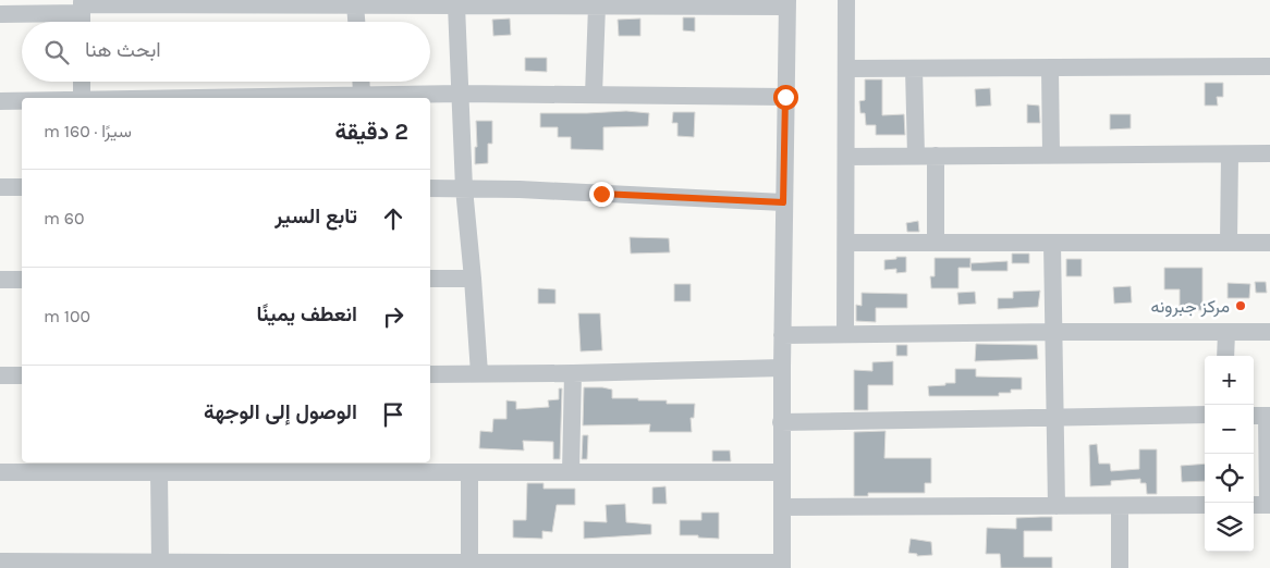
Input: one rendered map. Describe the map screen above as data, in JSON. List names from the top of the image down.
{
  "places": ["مركز جبرونه"],
  "page": {
    "search": "ابحث هنا",
    "heading": ["2 دقيقة", "سيرًا · 160 m"],
    "list": [
      ["تابع السير", "60 m"],
      ["انعطف يمينًا", "100 m"],
      "الوصول إلى الوجهة"
    ],
    "map_buttons": ["+", "−"]
  }
}
